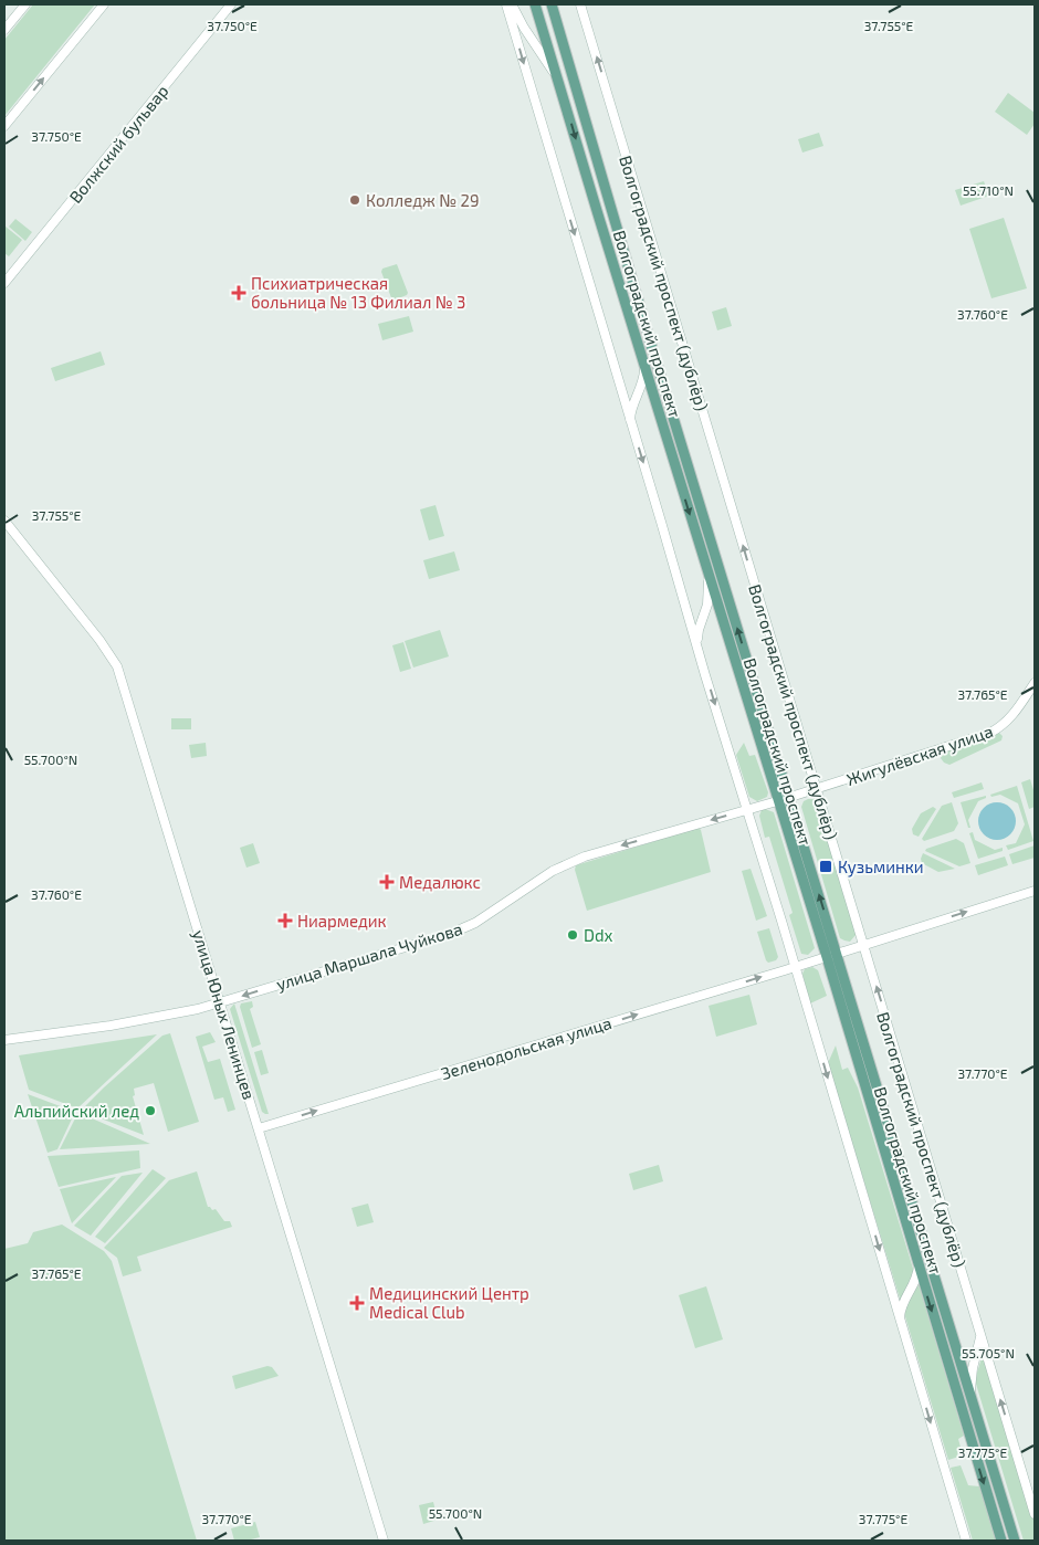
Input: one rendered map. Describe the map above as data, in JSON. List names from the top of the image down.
{
  "streets": {
    "main road": ["Волгоградский проспект"],
    "street": [
      "Волжский бульвар",
      "Волгоградский проспект (дублёр)",
      "Жигулёвская улица",
      "улица Маршала Чуйкова",
      "улица Юных Ленинцев",
      "Зеленодольская улица"
    ]
  },
  "crossings": [
    ["Волгоградский проспект (дублёр)", "Жигулёвская улица"],
    ["Волгоградский проспект (дублёр)", "Зеленодольская улица"],
    ["Волгоградский проспект", "Жигулёвская улица"],
    ["Волгоградский проспект", "улица Маршала Чуйкова"],
    ["Волгоградский проспект", "Зеленодольская улица"],
    ["Жигулёвская улица", "улица Маршала Чуйкова"],
    ["улица Маршала Чуйкова", "улица Юных Ленинцев"],
    ["улица Юных Ленинцев", "Зеленодольская улица"]
  ],
  "one_way": ["улица Маршала Чуйкова", "Зеленодольская улица"],
  "places": {
    "other": ["Колледж № 29", "Ddx", "Альпийский лед"],
    "health": [
      "Психиатрическая больница № 13 Филиал № 3",
      "Медалюкс",
      "Ниармедик",
      "Медицинский Центр Medical Club"
    ],
    "transit": ["Кузьминки"]
  },
  "coordinates": [
    "37.750°E",
    "37.755°E",
    "55.710°N",
    "37.760°E",
    "37.765°E",
    "55.700°N",
    "37.770°E",
    "55.705°N",
    "37.775°E"
  ]
}
